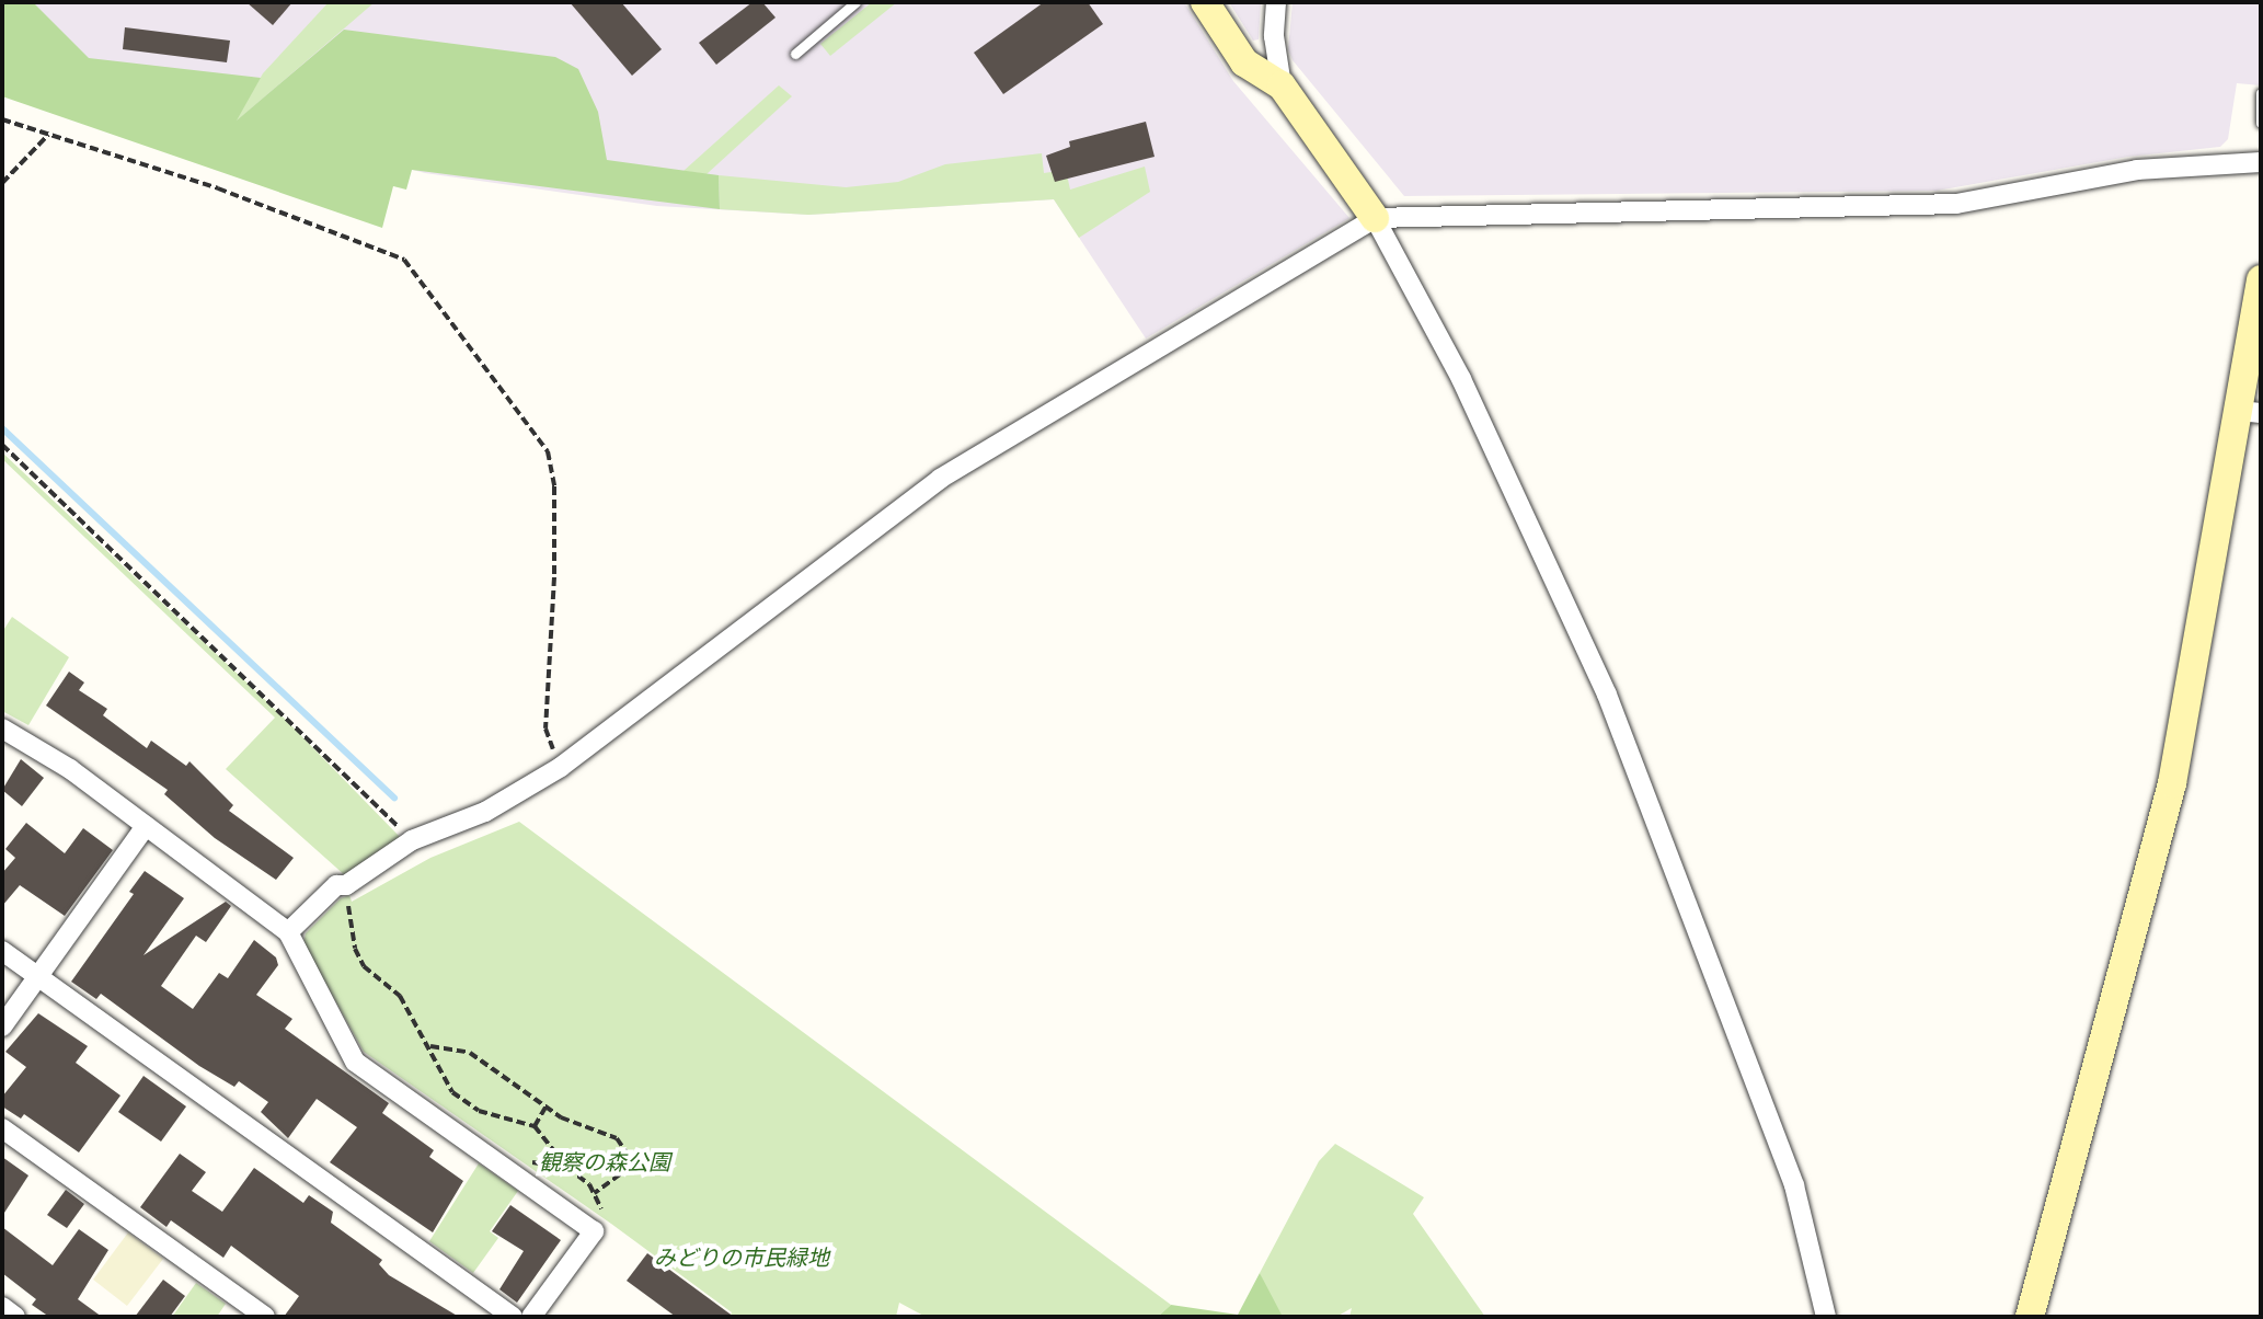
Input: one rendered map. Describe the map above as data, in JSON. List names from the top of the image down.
{
  "parks": ["観察の森公園", "みどりの市民緑地"]
}
